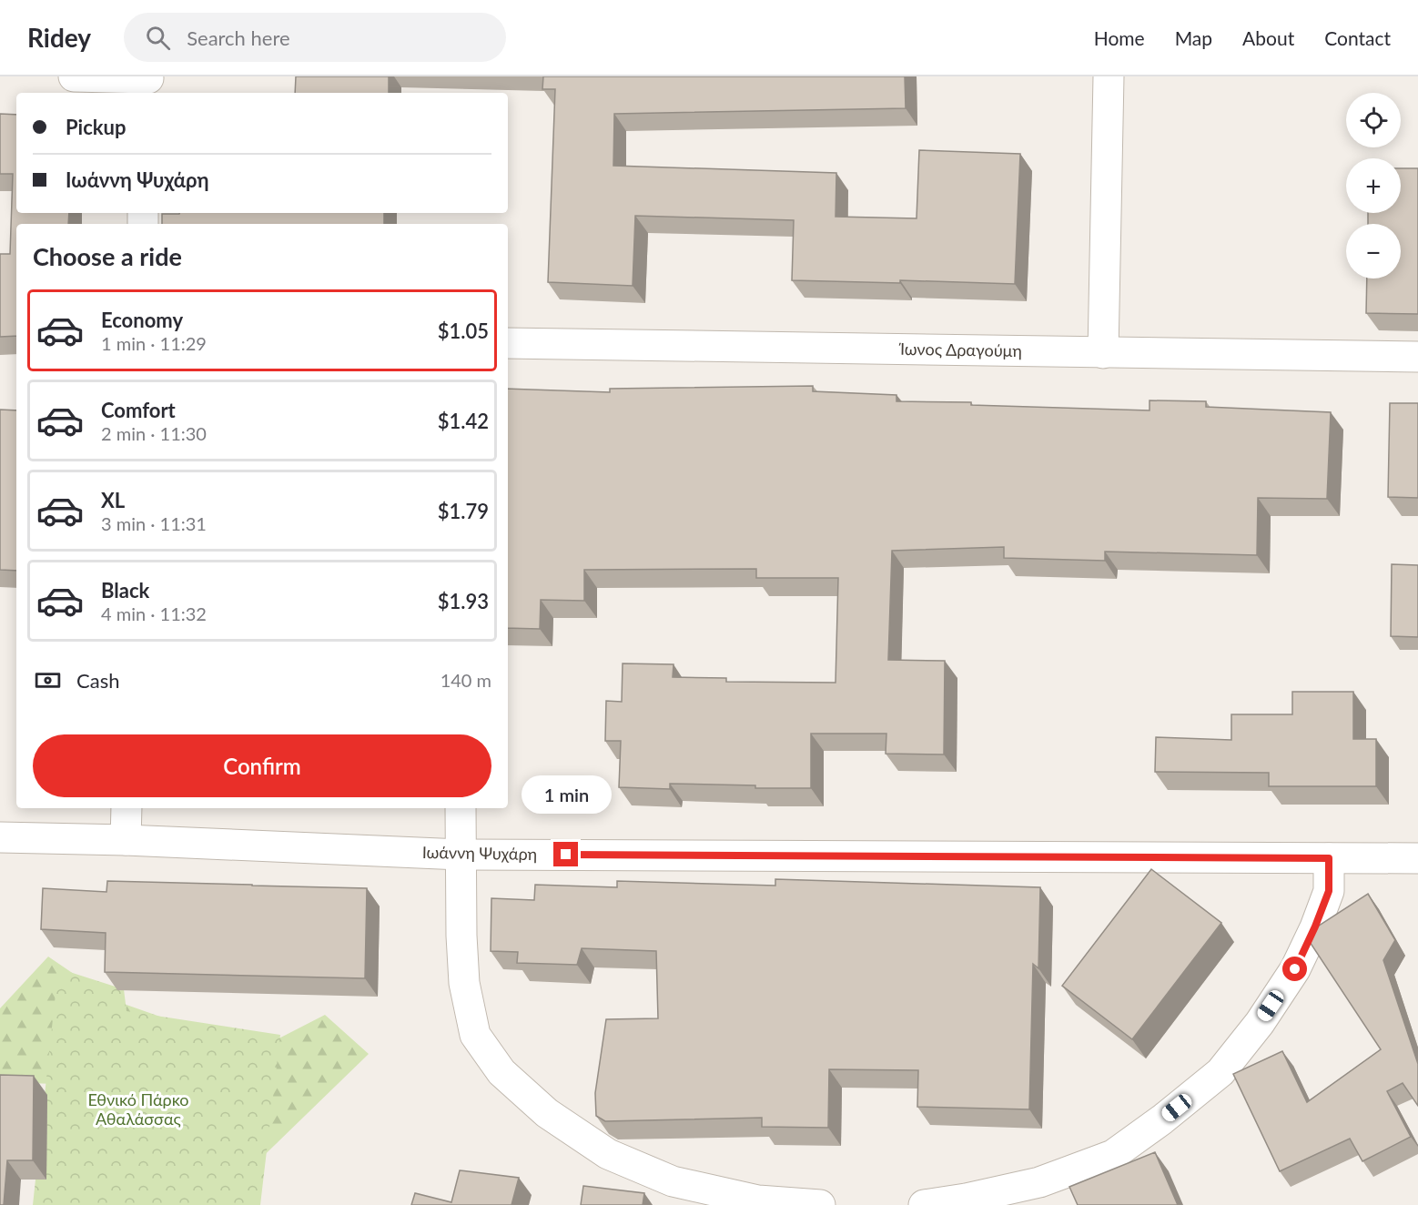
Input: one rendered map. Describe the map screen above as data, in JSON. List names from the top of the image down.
{
  "streets": {
    "street": ["Ίωνος Δραγούμη", "Ιωάννη Ψυχάρη"]
  },
  "parks": ["Εθνικό Πάρκο Αθαλάσσας"],
  "page": {
    "header": "Ridey",
    "search": "Search here",
    "nav": [
      "Home",
      "Map",
      "About",
      "Contact"
    ],
    "map_buttons": ["+", "−"],
    "banner": ["Pickup", "Ιωάννη Ψυχάρη"],
    "heading": "Choose a ride",
    "list": [
      {
        "name": "Economy",
        "note": "1 min · 11:29",
        "value": "$1.05"
      },
      {
        "name": "Comfort",
        "note": "2 min · 11:30",
        "value": "$1.42"
      },
      {
        "name": "XL",
        "note": "3 min · 11:31",
        "value": "$1.79"
      },
      {
        "name": "Black",
        "note": "4 min · 11:32",
        "value": "$1.93"
      }
    ],
    "pay": ["Cash", "140 m"],
    "buttons": "Confirm",
    "bubble": "1 min"
  }
}
